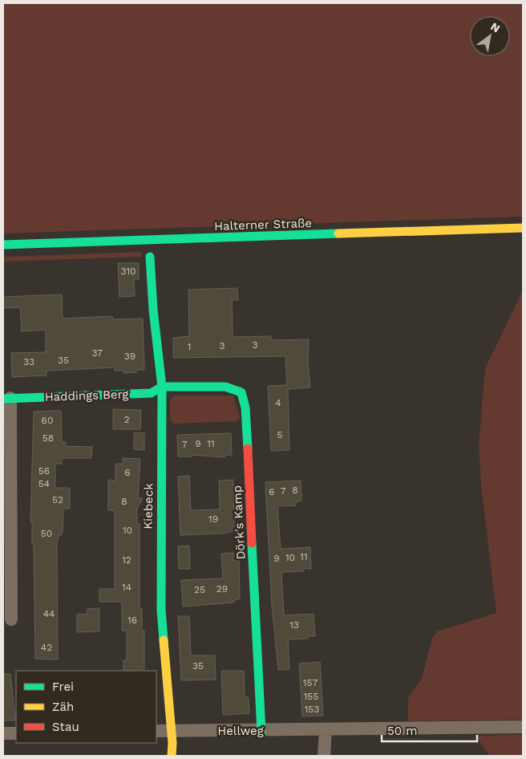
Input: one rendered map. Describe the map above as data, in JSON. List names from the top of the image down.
{
  "streets": {
    "street": [
      "Halterner Straße",
      "Haddings Berg",
      "Kiebeck",
      "Dörk's Kamp",
      "Hellweg"
    ]
  },
  "crossings": [
    ["Haddings Berg", "Kiebeck"],
    ["Haddings Berg", "Dörk's Kamp"],
    ["Kiebeck", "Dörk's Kamp"],
    ["Kiebeck", "Hellweg"],
    ["Dörk's Kamp", "Hellweg"]
  ],
  "house_numbers": [
    "310",
    "3",
    "3",
    "1",
    "37",
    "39",
    "35",
    "33",
    "4",
    "2",
    "60",
    "5",
    "58",
    "9",
    "11",
    "7",
    "56",
    "6",
    "54",
    "8",
    "7",
    "6",
    "52",
    "8",
    "19",
    "10",
    "50",
    "11",
    "10",
    "9",
    "12",
    "14",
    "29",
    "25",
    "44",
    "16",
    "13",
    "42",
    "35",
    "157",
    "155",
    "153"
  ],
  "legend": ["Frei", "Zäh", "Stau"],
  "scale_bar": "50 m",
  "north": "top right"
}
